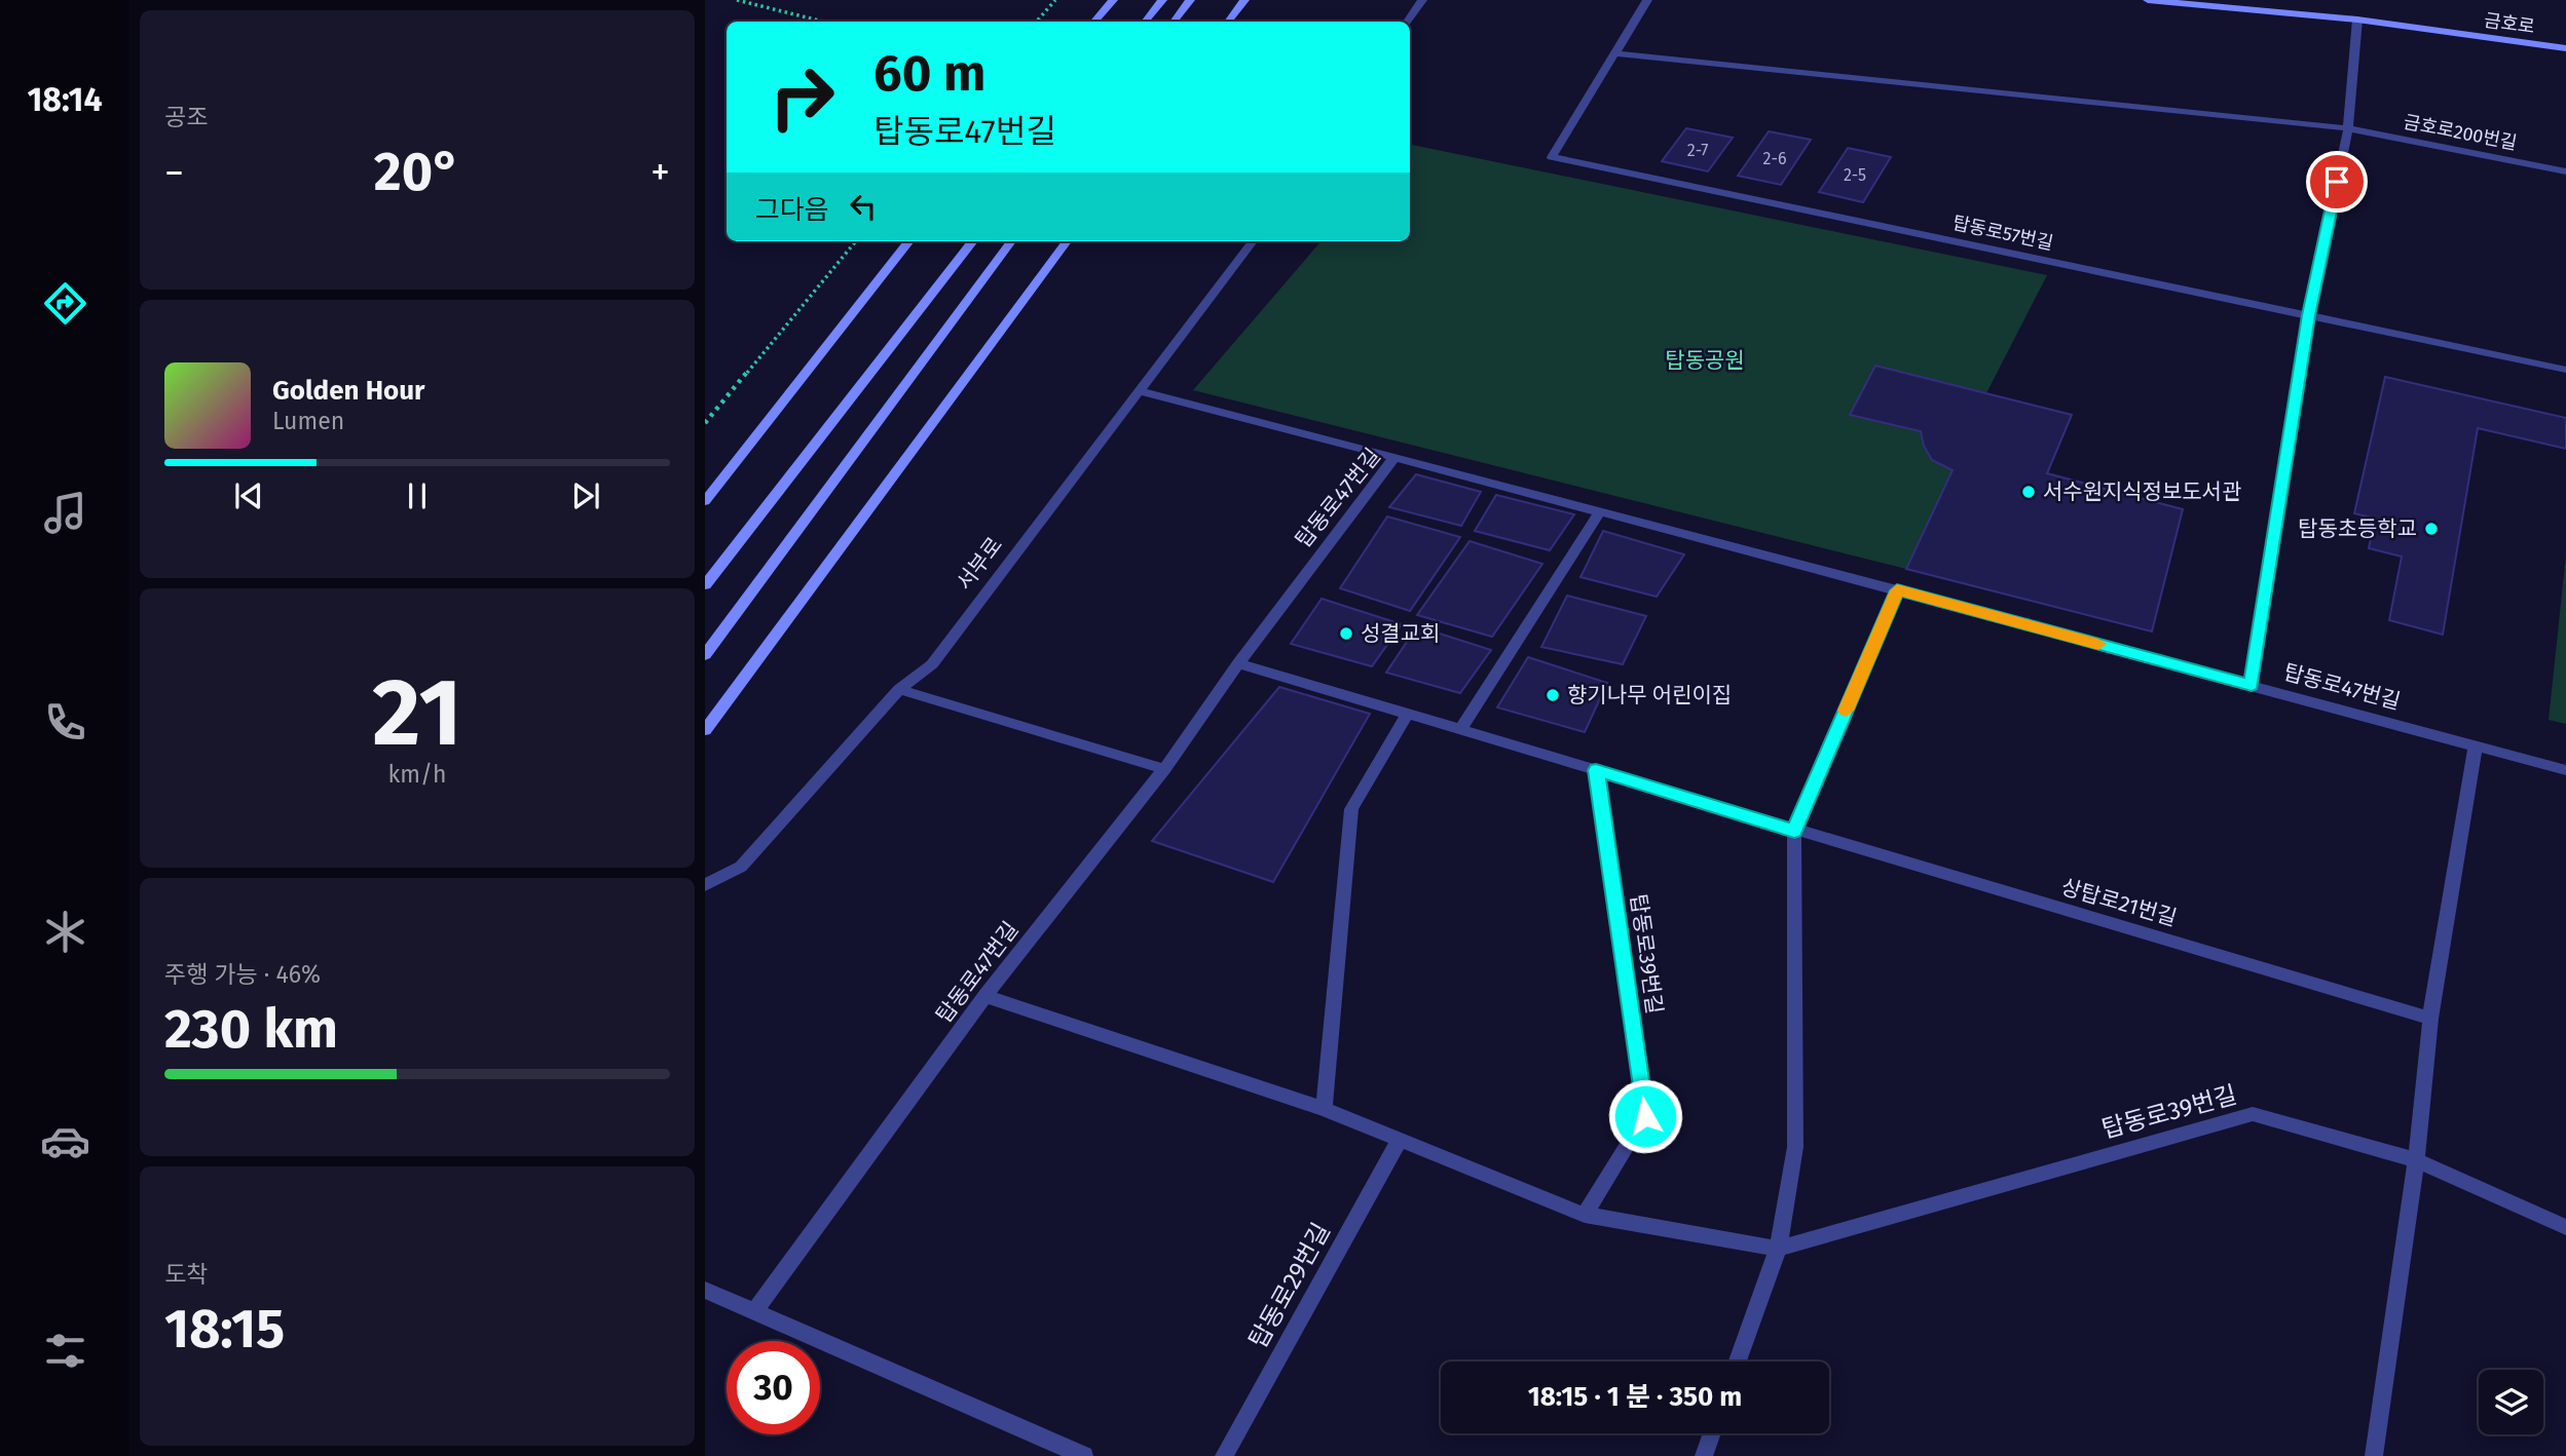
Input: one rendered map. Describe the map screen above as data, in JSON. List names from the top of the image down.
{
  "streets": {
    "street": [
      "금호로",
      "금호로200번길",
      "탑동로57번길",
      "탑동로47번길",
      "서부로",
      "상탑로21번길",
      "탑동로39번길",
      "탑동로29번길"
    ]
  },
  "crossings": [
    ["금호로200번길", "탑동로57번길"],
    ["탑동로47번길", "탑동로39번길"],
    ["탑동로39번길", "탑동로29번길"]
  ],
  "parks": ["탑동공원"],
  "places": [
    "서수원지식정보도서관",
    "탑동초등학교",
    "성결교회",
    "향기나무 어린이집"
  ],
  "house_numbers": ["2-7", "2-6", "2-5"],
  "page": {
    "tabs": "18:14",
    "tile": [
      "공조",
      ["21", "km/h"],
      ["주행 가능 · 46%", "230 km"],
      ["도착", "18:15"]
    ],
    "turn": ["60 m", "탑동로47번길"],
    "heat": ["−", "20°", "+"],
    "then": "그다음",
    "song": ["Golden Hour", "Lumen"],
    "limit": "30",
    "trip": "18:15 · 1 분 · 350 m"
  }
}
